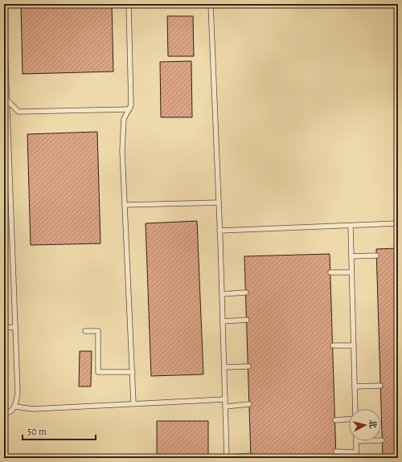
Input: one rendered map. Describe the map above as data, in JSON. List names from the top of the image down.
{
  "scale_bar": "50 m",
  "north": "right"
}
